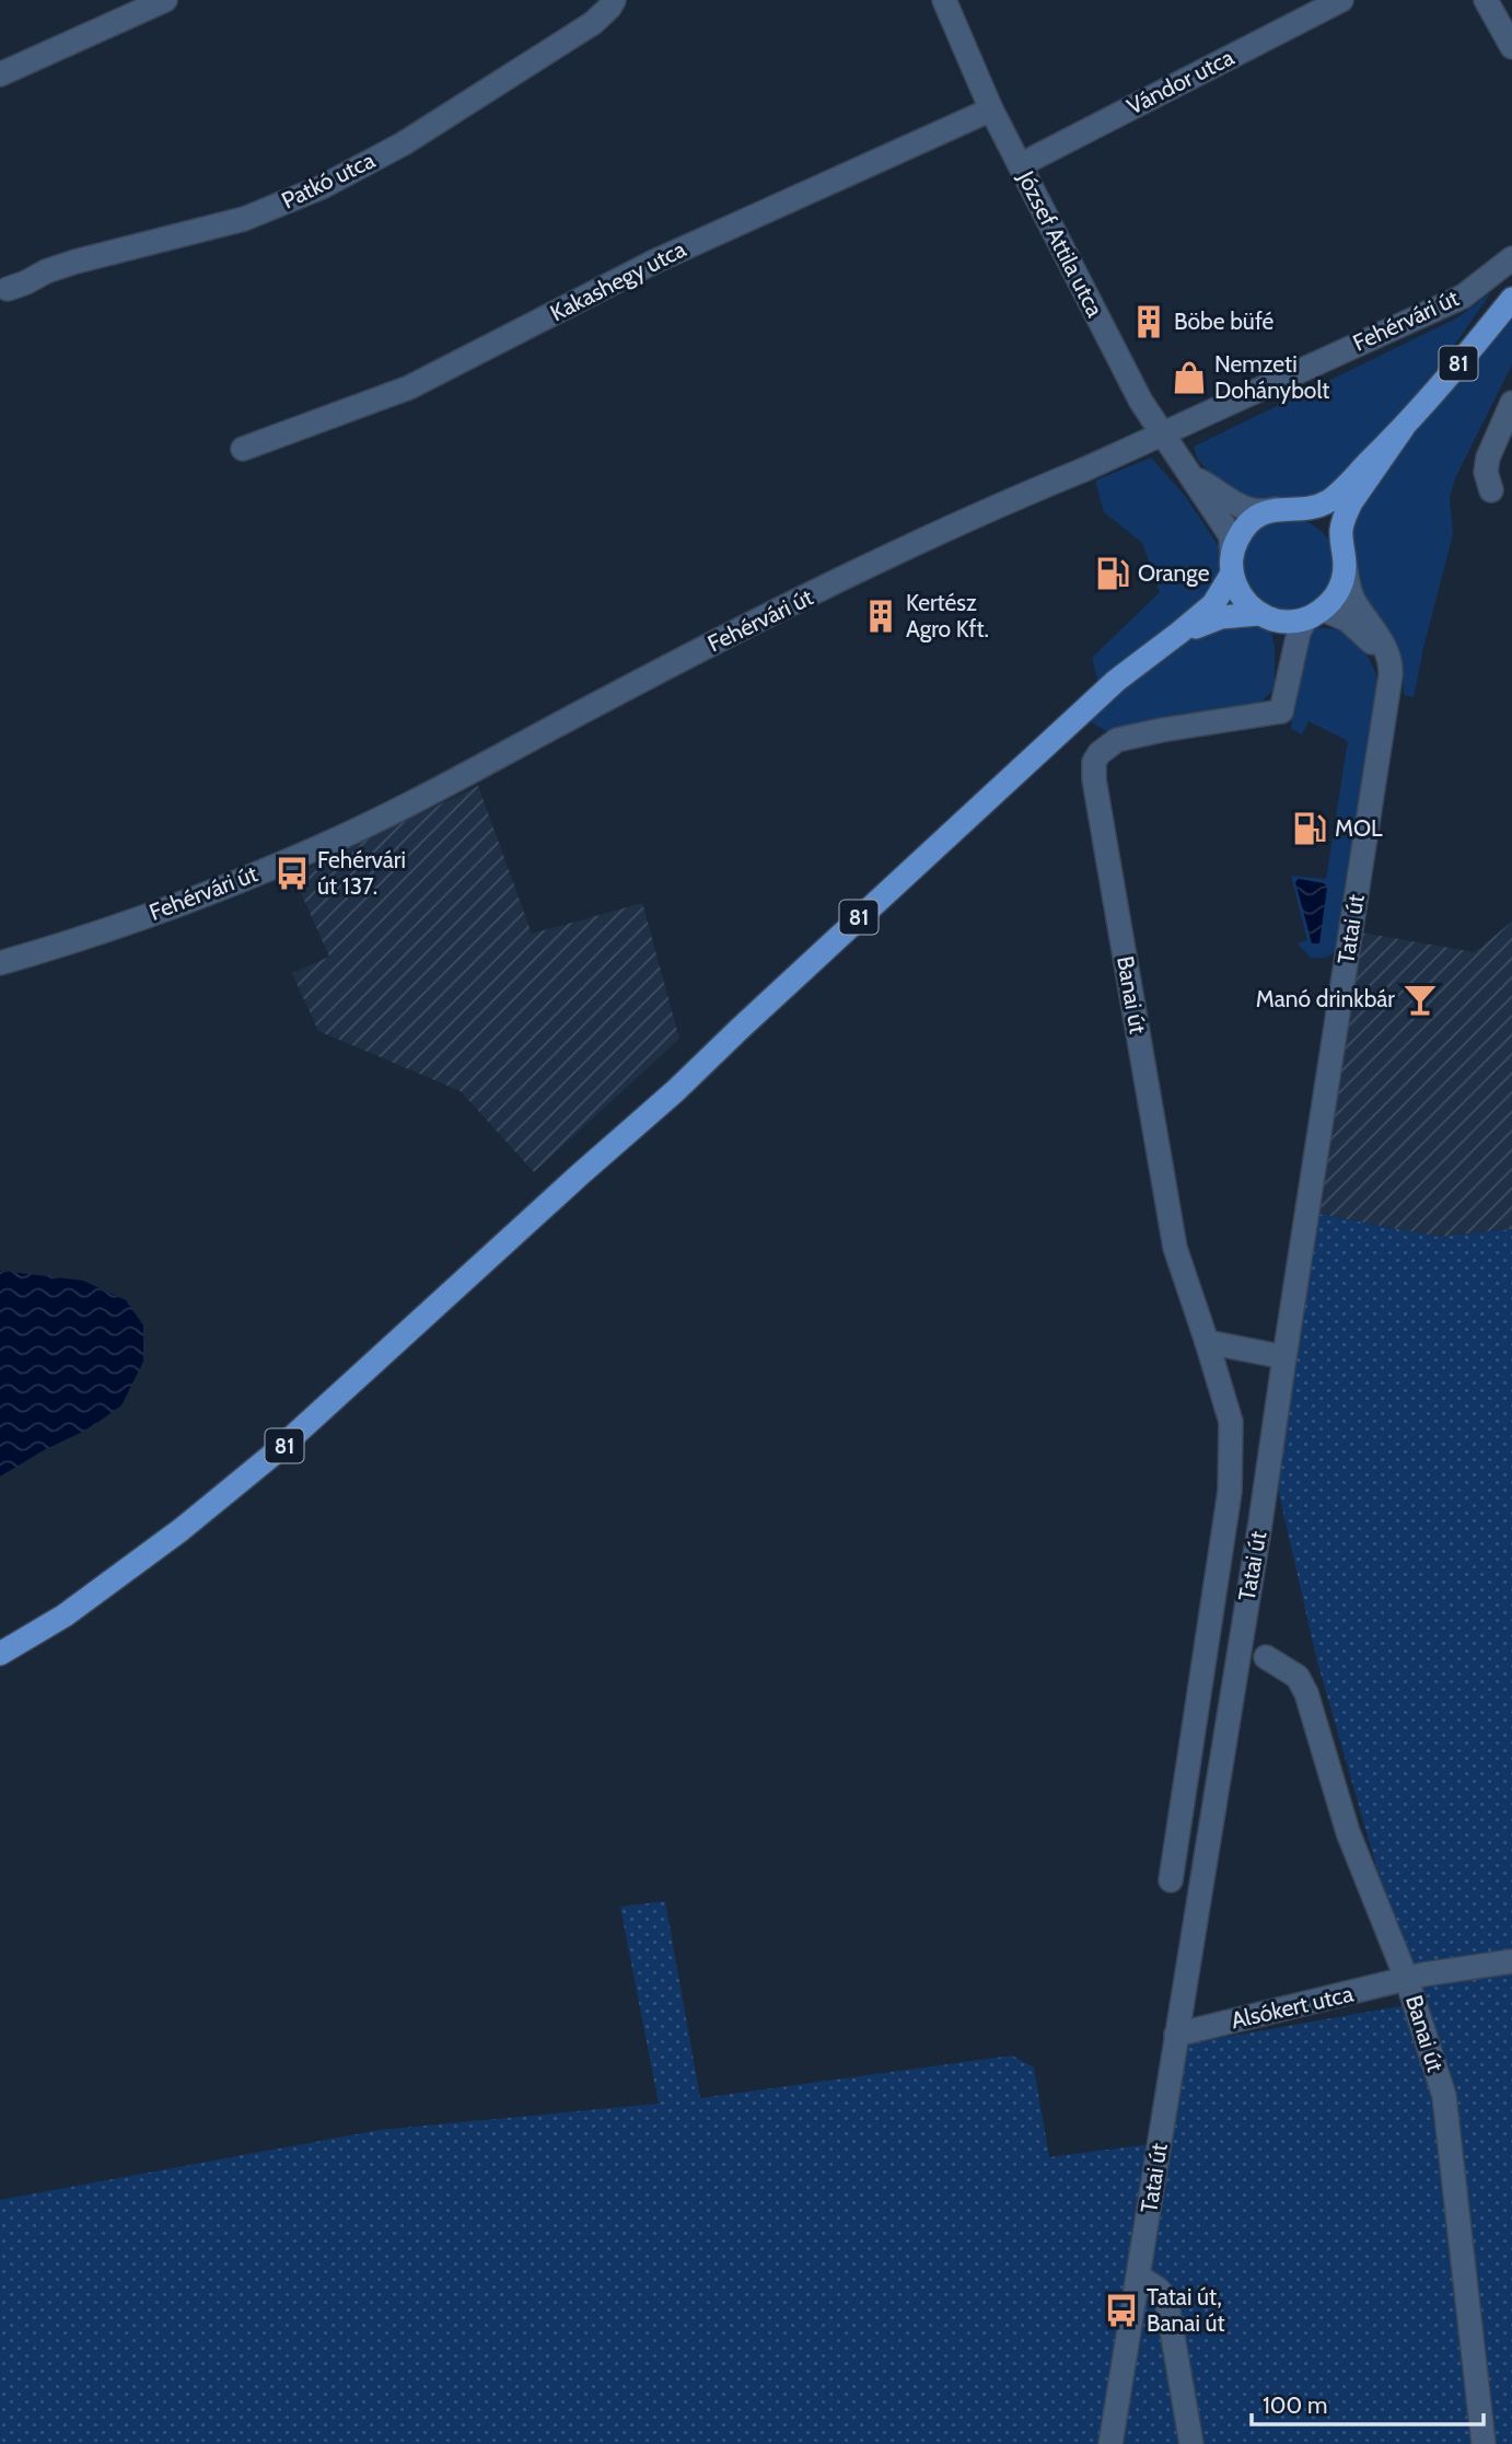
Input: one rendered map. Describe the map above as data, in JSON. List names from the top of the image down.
{
  "streets": {
    "main road": ["81"],
    "street": [
      "Vándor utca",
      "Patkó utca",
      "József Attila utca",
      "Kakashegy utca",
      "Fehérvári út",
      "Tatai út",
      "Banai út",
      "Alsókert utca"
    ]
  },
  "crossings": [
    ["Vándor utca", "József Attila utca"],
    ["József Attila utca", "Kakashegy utca"],
    ["József Attila utca", "Fehérvári út"],
    ["József Attila utca", "81"],
    ["József Attila utca", "Tatai út"],
    ["81", "Tatai út"],
    ["Tatai út", "Banai út"],
    ["Tatai út", "Alsókert utca"],
    ["Banai út", "Alsókert utca"]
  ],
  "places": {
    "building": ["Böbe büfé", "Kertész Agro Kft."],
    "shop": ["Nemzeti Dohánybolt"],
    "fuel station": ["Orange", "MOL"],
    "bus stop": ["Fehérvári út 137.", "Tatai út, Banai út"],
    "bar": ["Manó drinkbár"]
  },
  "scale_bar": "100 m"
}
